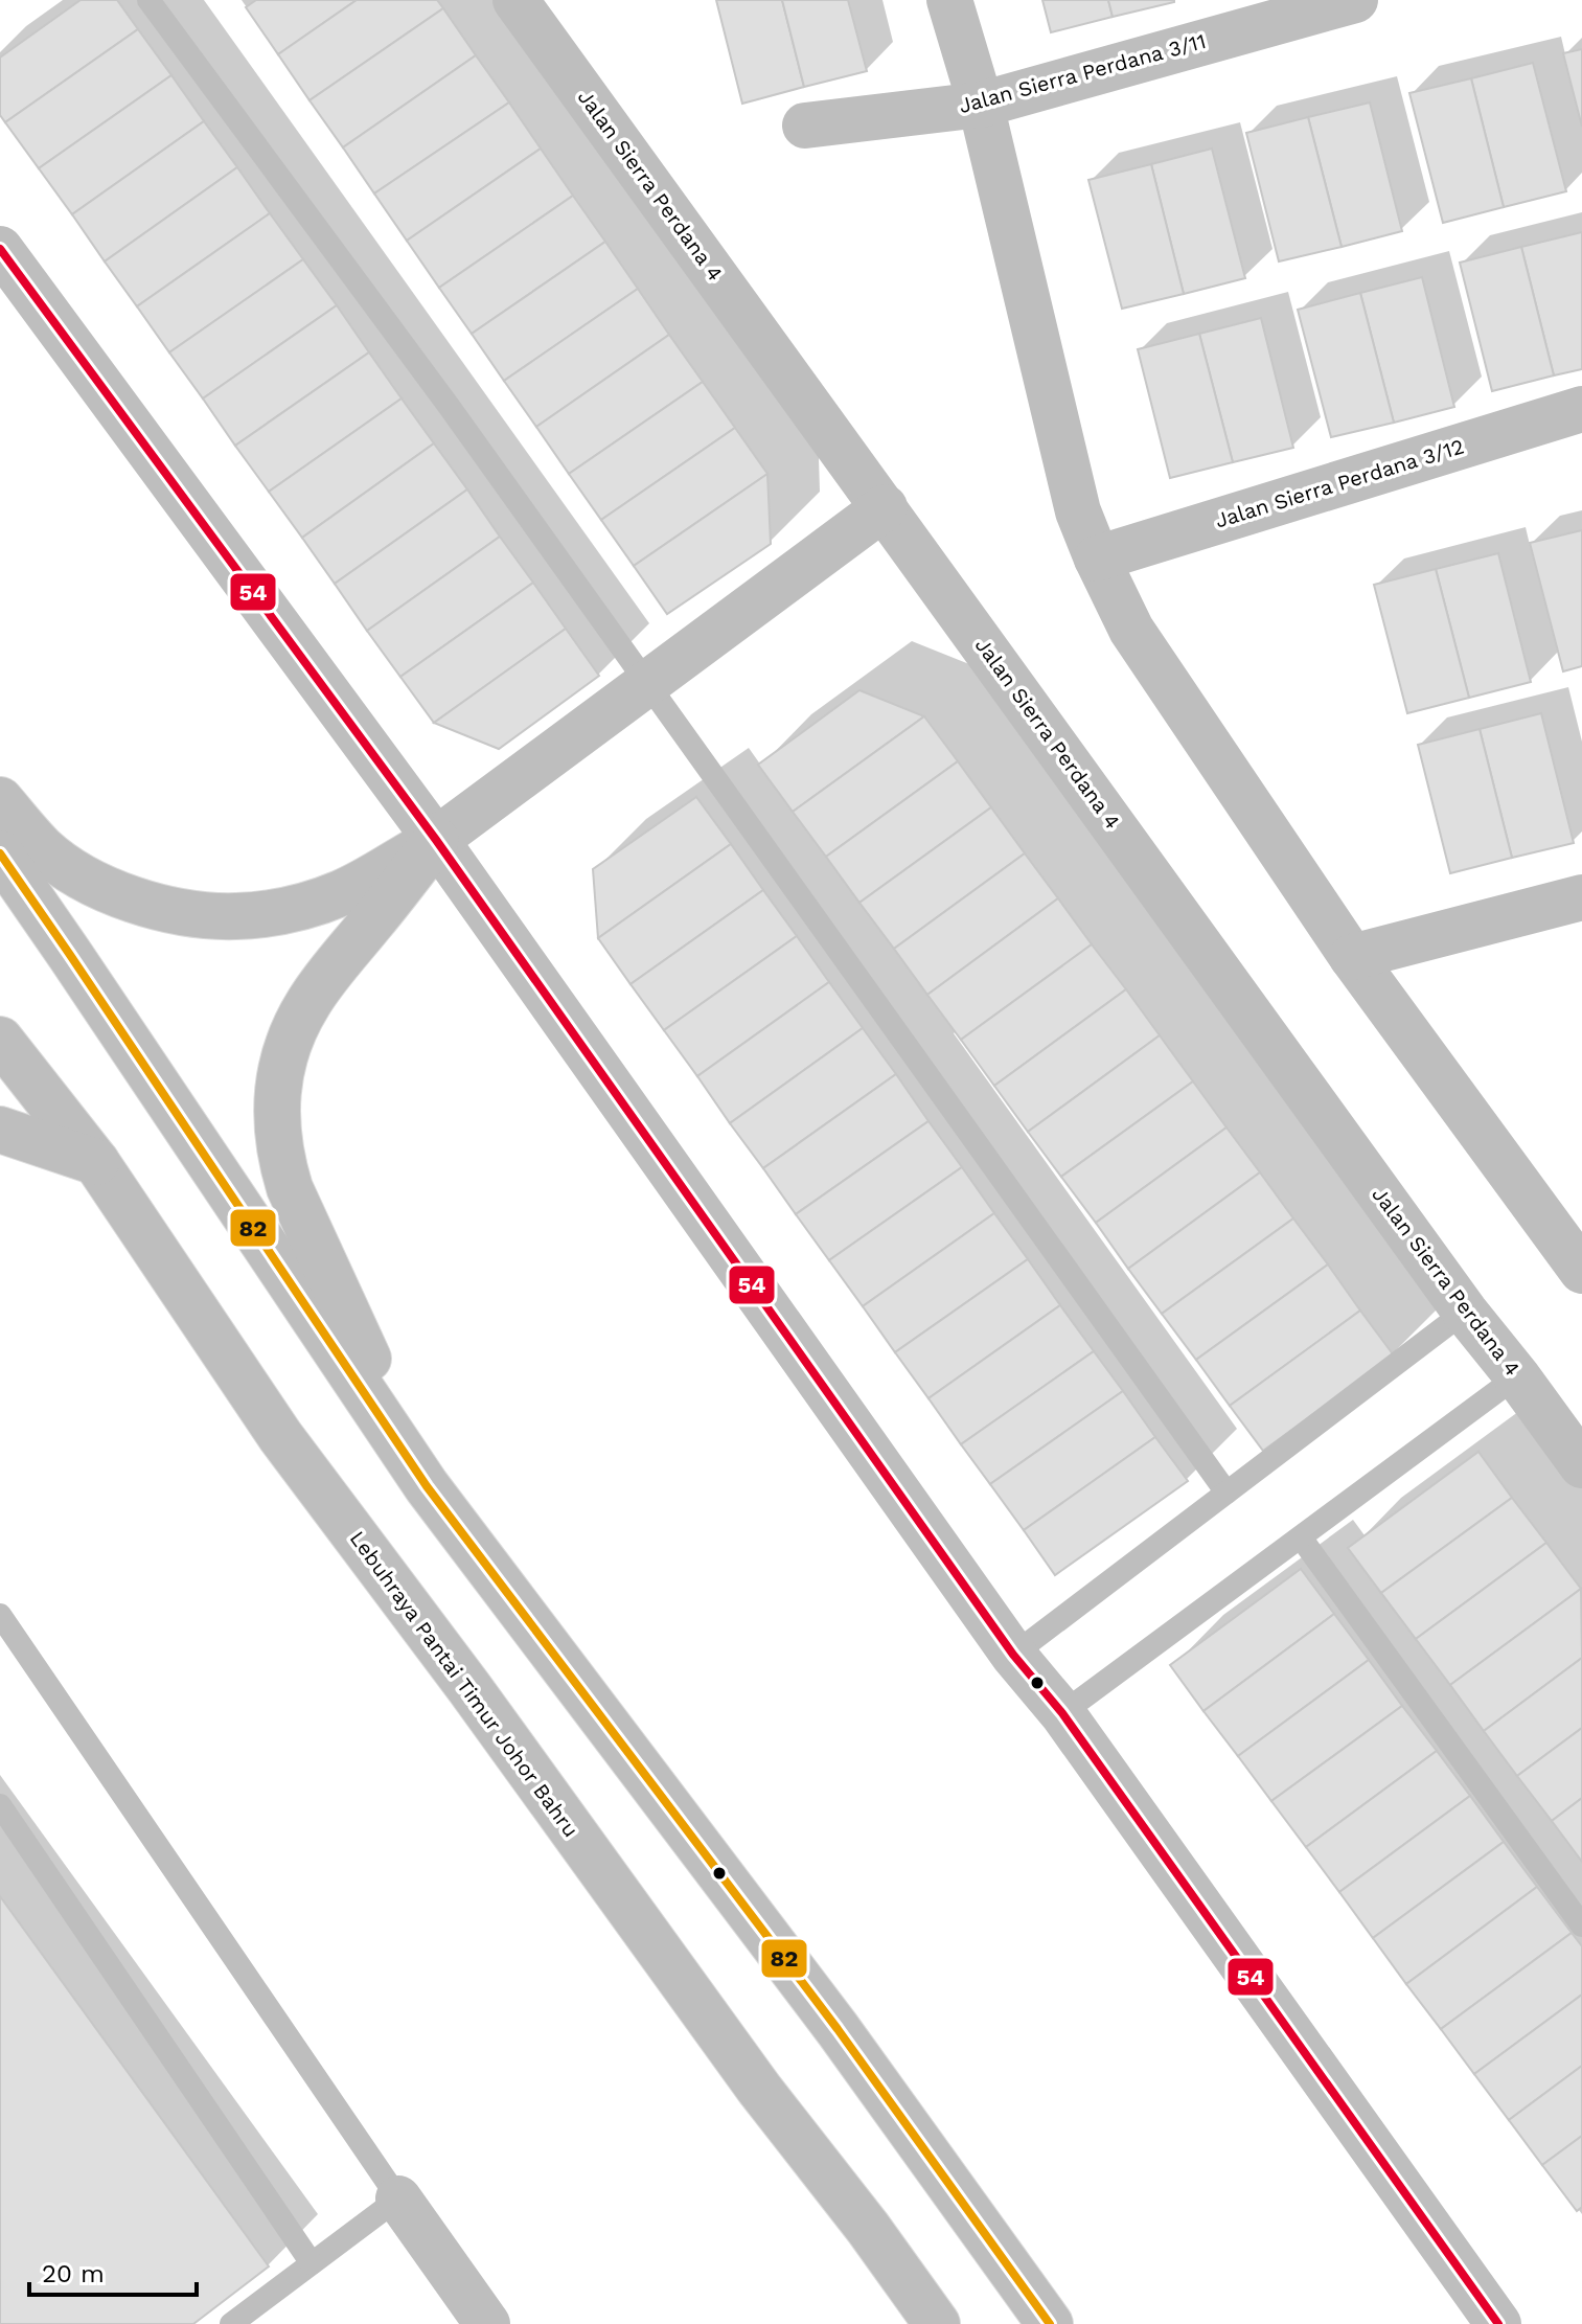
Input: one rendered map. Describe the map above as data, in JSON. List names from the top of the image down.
{
  "streets": {
    "main road": [
      "Jalan Sierra Perdana 3/11",
      "Jalan Sierra Perdana 4",
      "Jalan Sierra Perdana 3/12",
      "Lebuhraya Pantai Timur Johor Bahru"
    ]
  },
  "lines": ["transit line 54", "transit line 82"],
  "scale_bar": "20 m"
}
